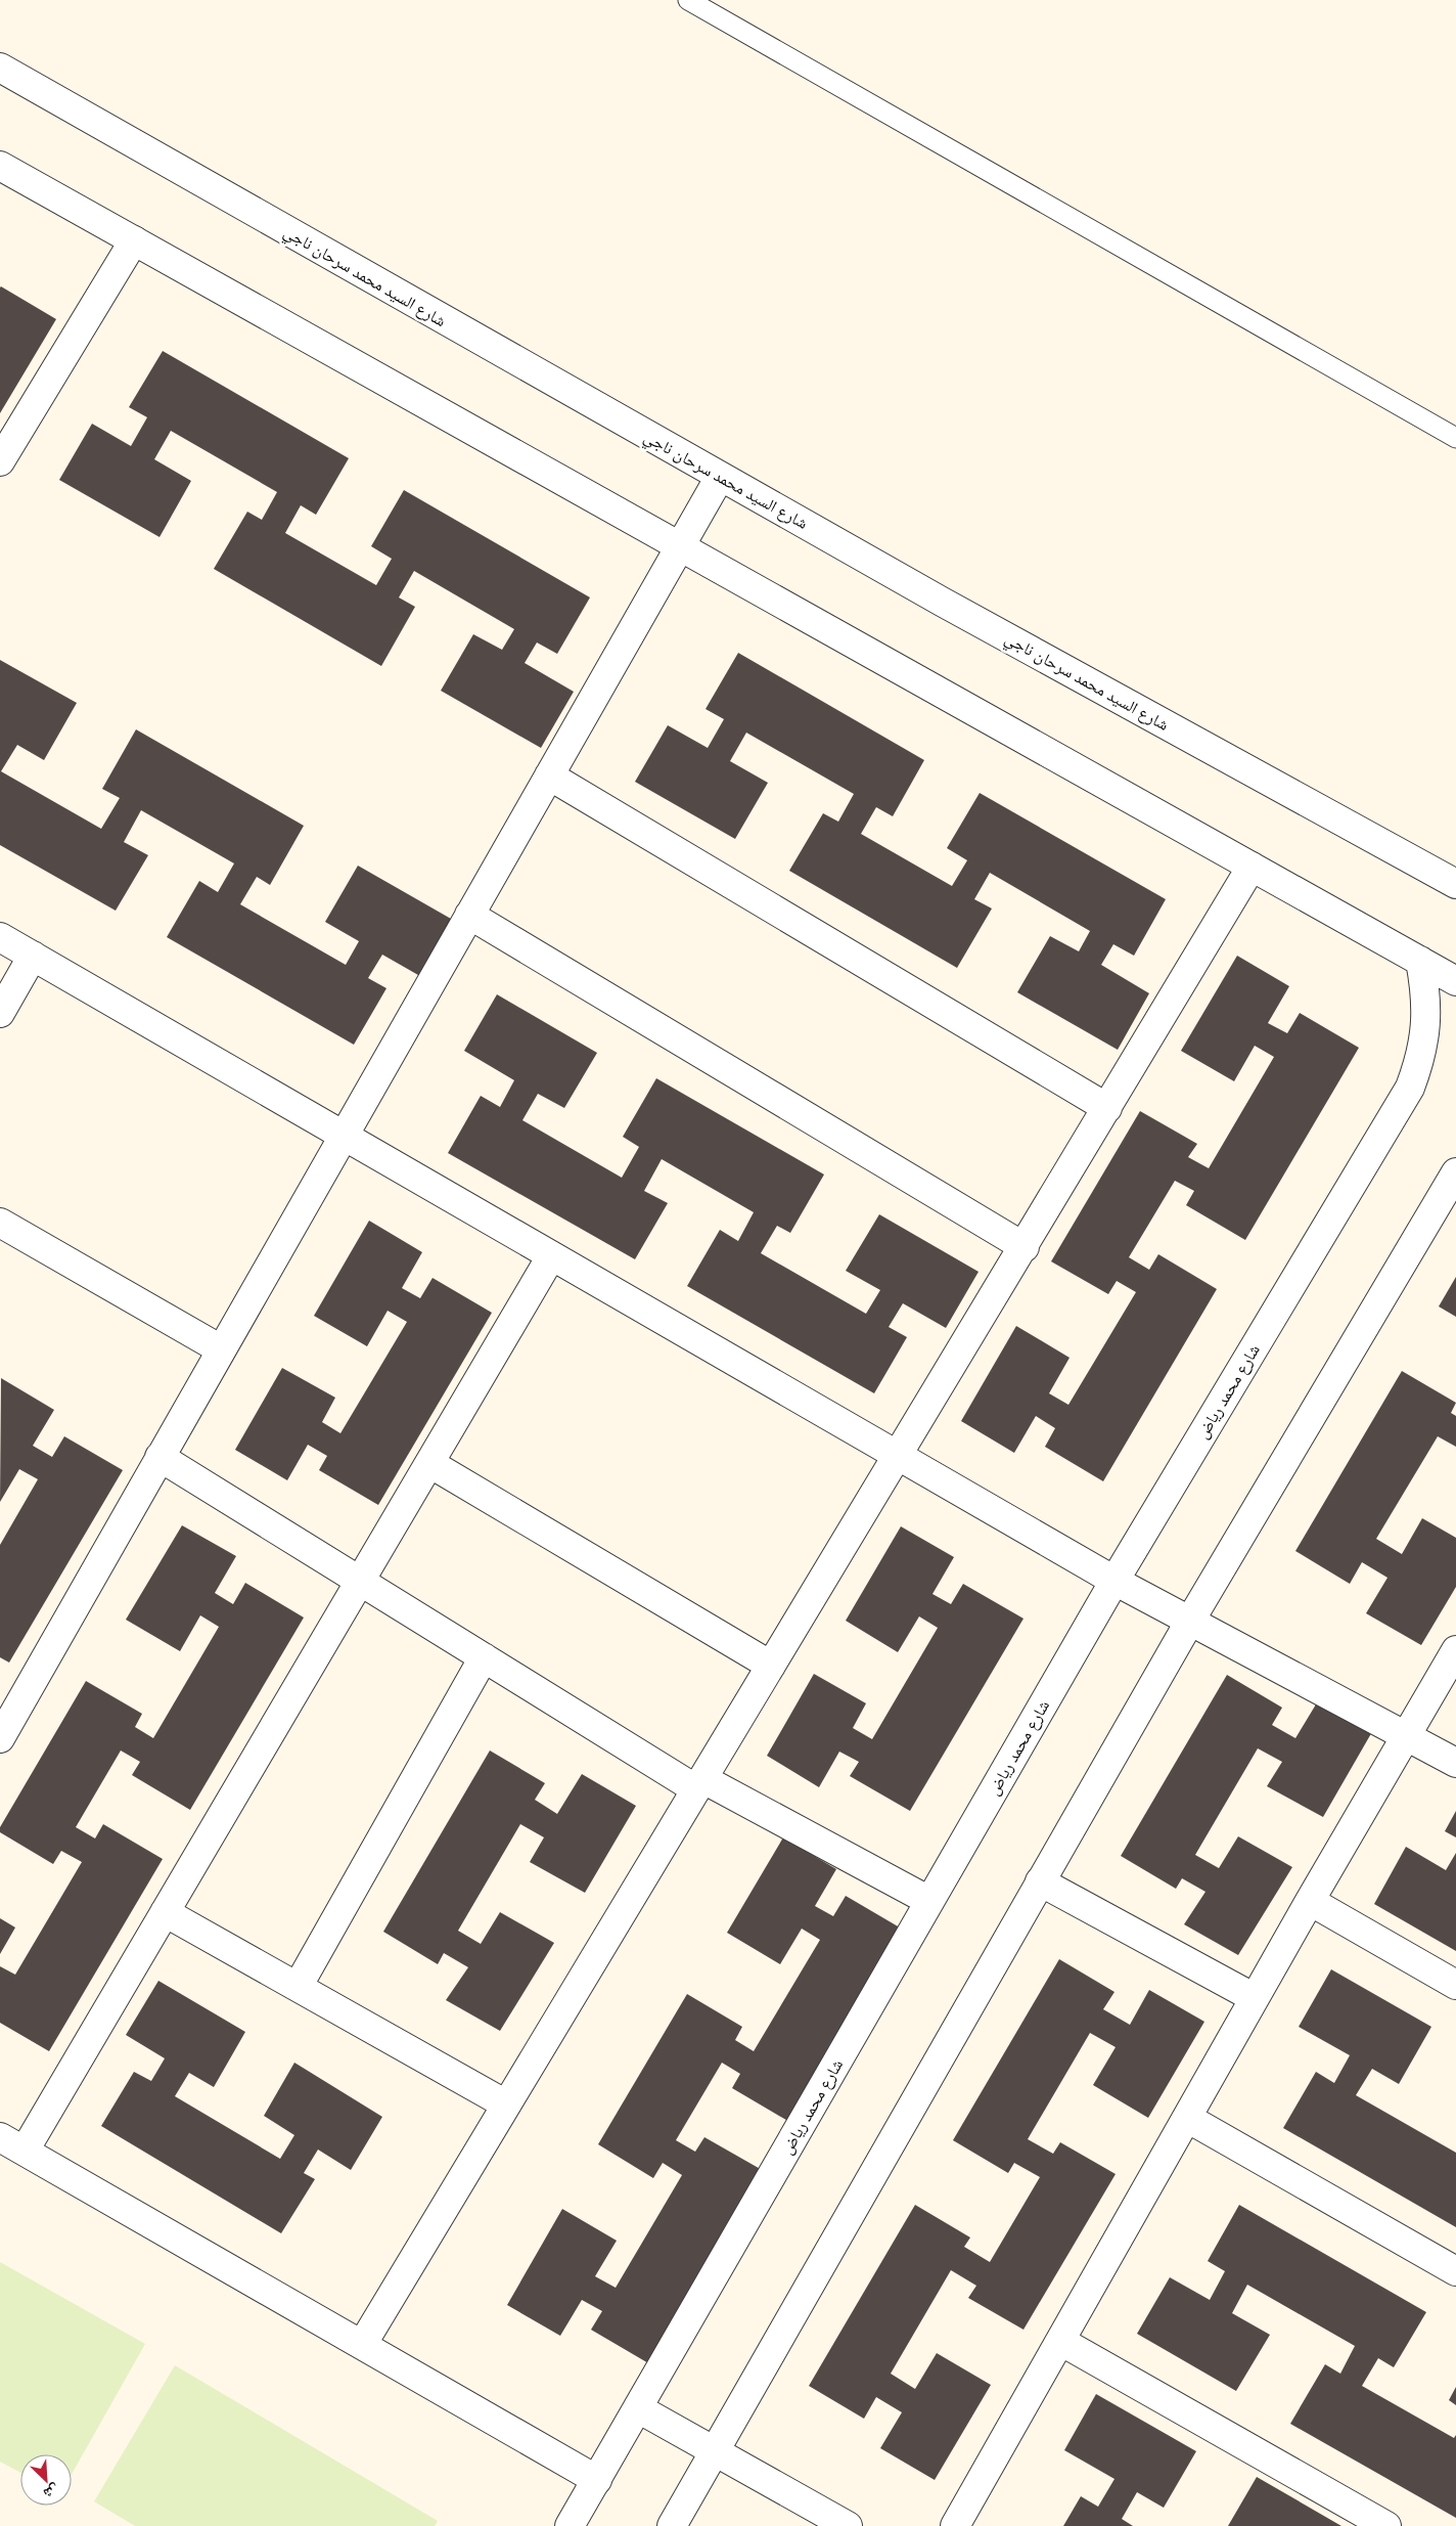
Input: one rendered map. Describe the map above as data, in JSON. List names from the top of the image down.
{
  "streets": {
    "street": ["شارع السيد محمد سرحان ناجي", "شارع محمد رياض"]
  },
  "north": "bottom right"
}
